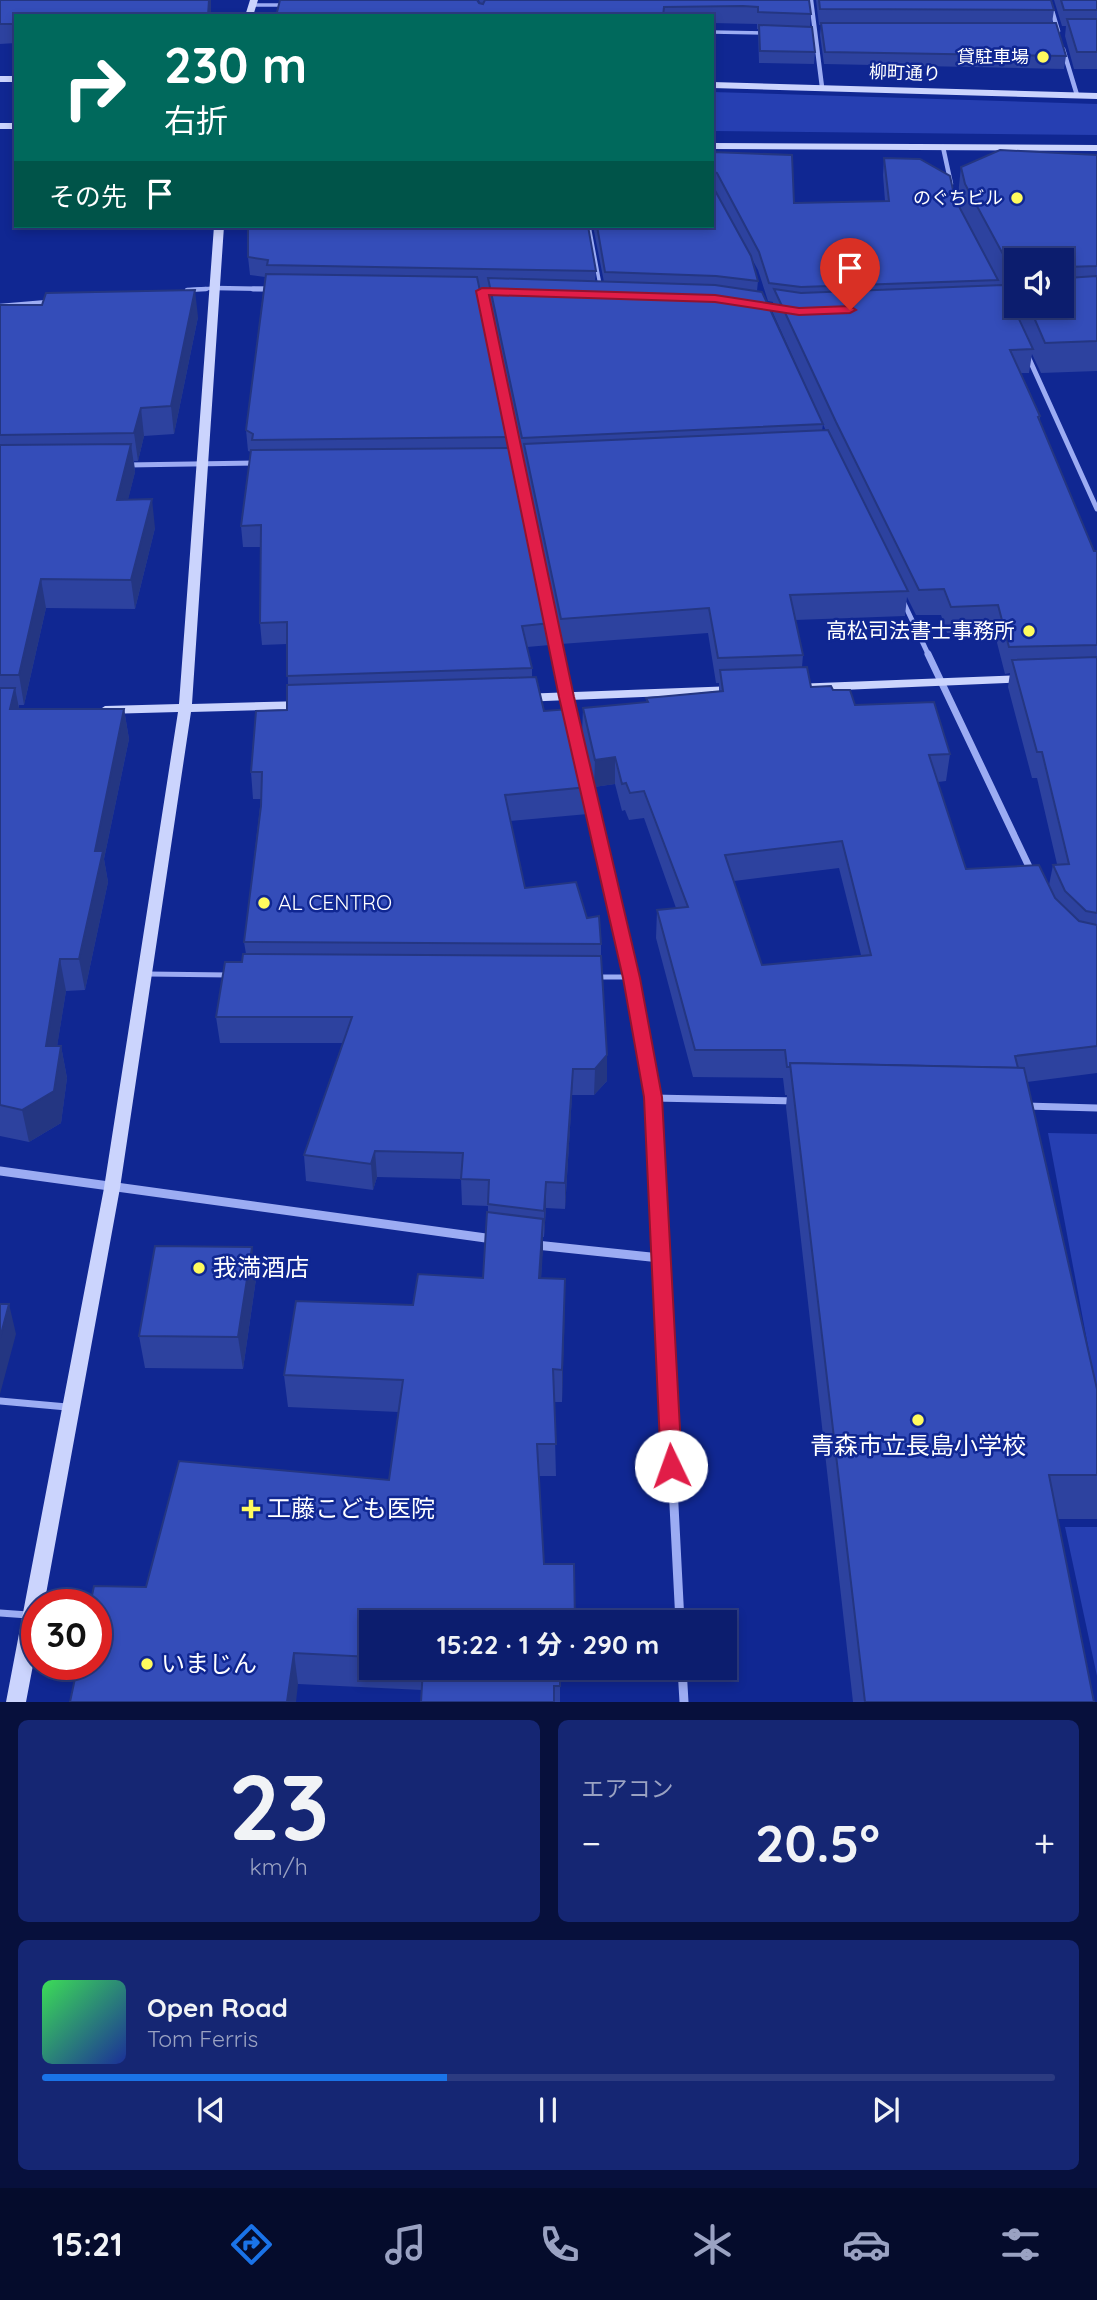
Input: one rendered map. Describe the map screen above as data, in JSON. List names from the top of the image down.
{
  "streets": {
    "street": ["柳町通り"]
  },
  "places": {
    "other": [
      "貸駐車場",
      "のぐちビル",
      "高松司法書士事務所",
      "AL CENTRO",
      "我満酒店",
      "青森市立長島小学校",
      "いまじん"
    ],
    "health": ["工藤こども医院"]
  },
  "page": {
    "turn": ["230 m", "右折"],
    "then": "その先",
    "limit": "30",
    "trip": "15:22 · 1 分 · 290 m",
    "tile": [
      ["23", "km/h"],
      "エアコン"
    ],
    "heat": ["−", "20.5°", "+"],
    "song": ["Open Road", "Tom Ferris"],
    "tabs": "15:21"
  }
}
